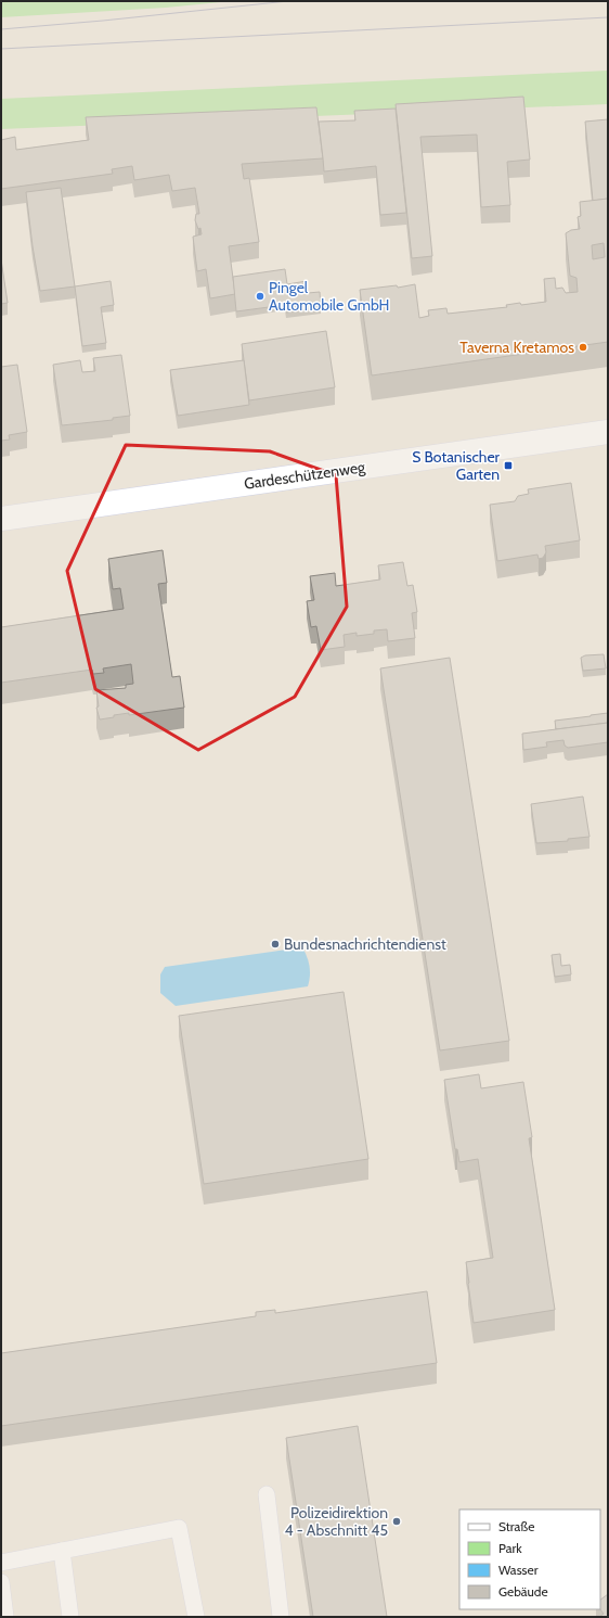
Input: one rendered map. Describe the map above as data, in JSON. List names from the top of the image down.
{
  "streets": {
    "street": ["Gardeschützenweg"]
  },
  "places": {
    "other": [
      "Pingel Automobile GmbH",
      "Taverna Kretamos",
      "Bundesnachrichtendienst",
      "Polizeidirektion 4 - Abschnitt 45"
    ],
    "transit": ["S Botanischer Garten"]
  },
  "legend": [
    "Straße",
    "Park",
    "Wasser",
    "Gebäude"
  ]
}
